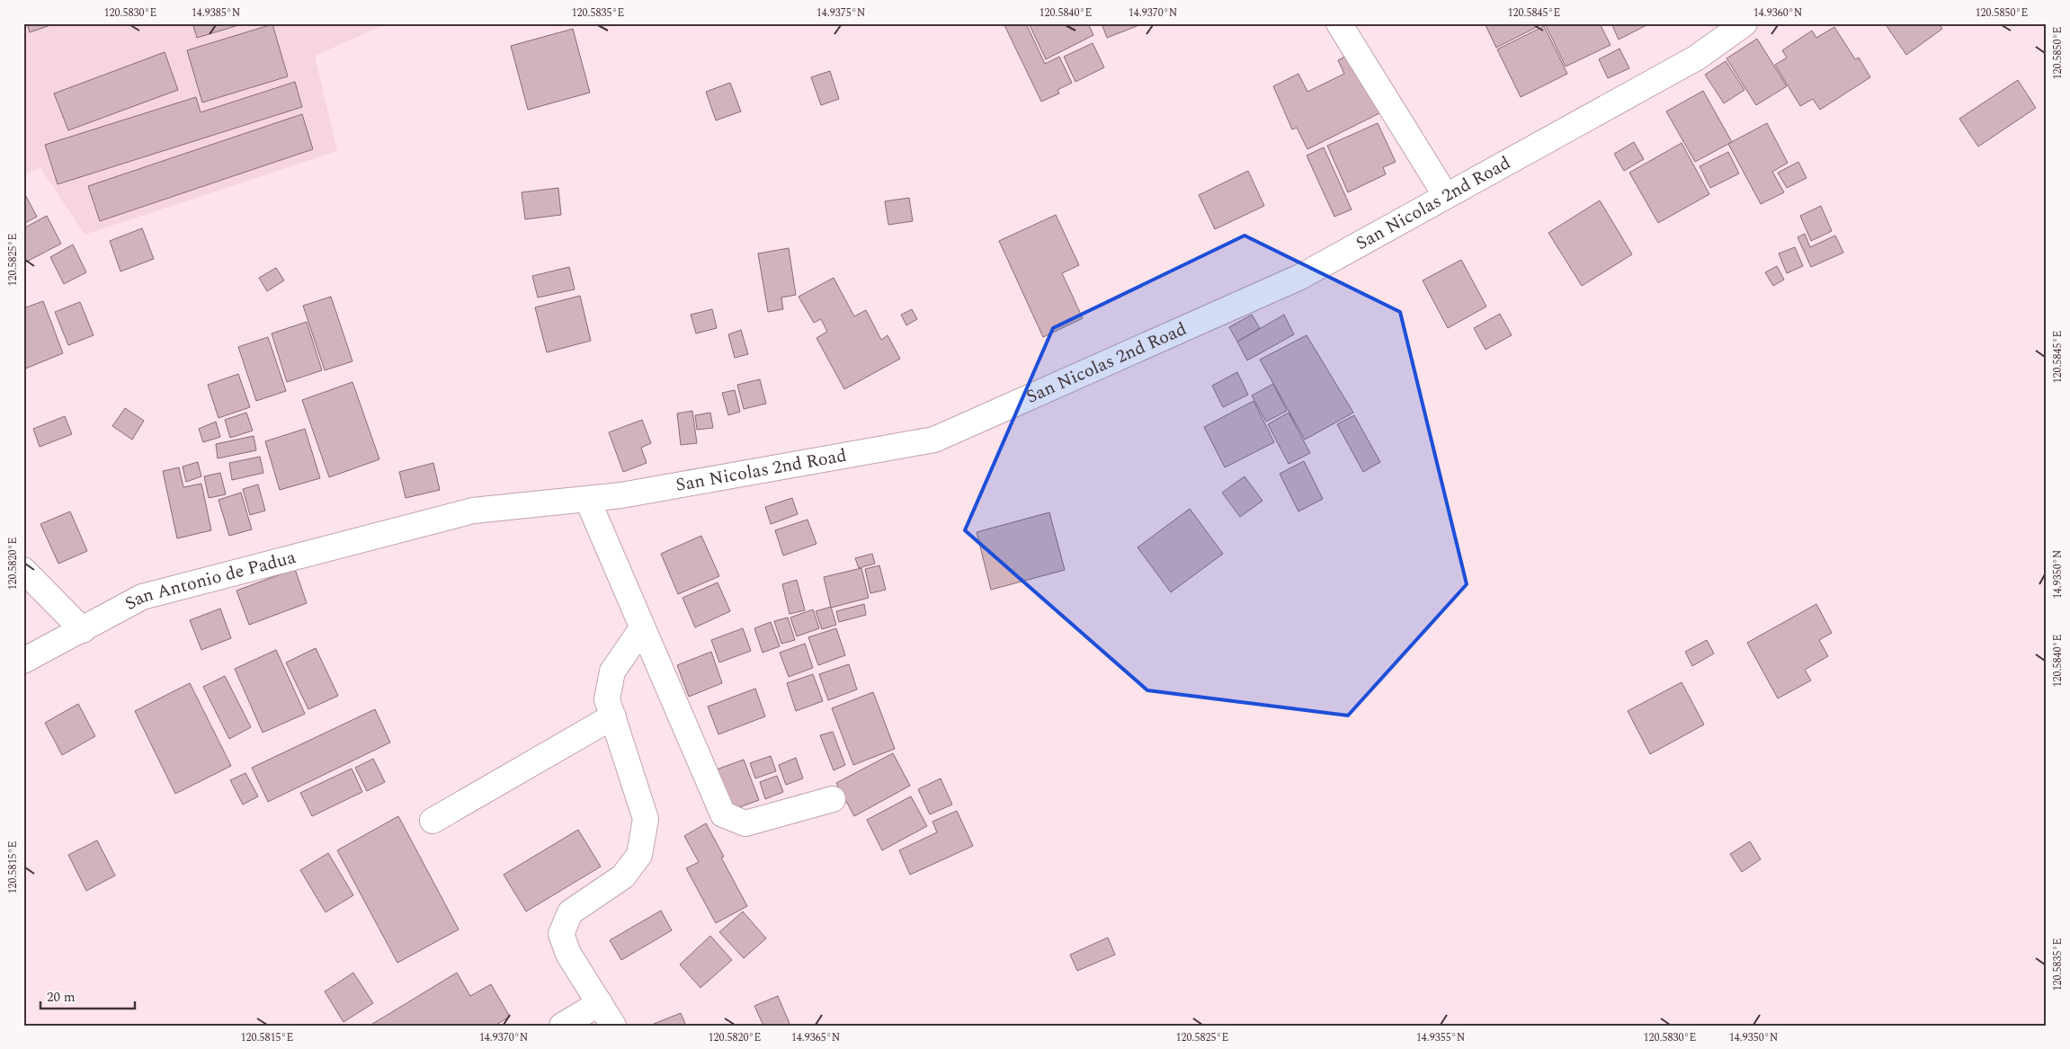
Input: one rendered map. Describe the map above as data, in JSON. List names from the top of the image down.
{
  "streets": {
    "street": ["San Nicolas 2nd Road", "San Antonio de Padua"]
  },
  "crossings": [
    ["San Nicolas 2nd Road", "San Antonio de Padua"]
  ],
  "scale_bar": "20 m",
  "coordinates": [
    "120.5830°E",
    "14.9385°N",
    "120.5835°E",
    "14.9375°N",
    "120.5840°E",
    "14.9370°N",
    "120.5845°E",
    "14.9360°N",
    "120.5850°E",
    "120.5825°E",
    "120.5820°E",
    "14.9350°N",
    "120.5815°E",
    "14.9365°N",
    "14.9355°N"
  ]
}
